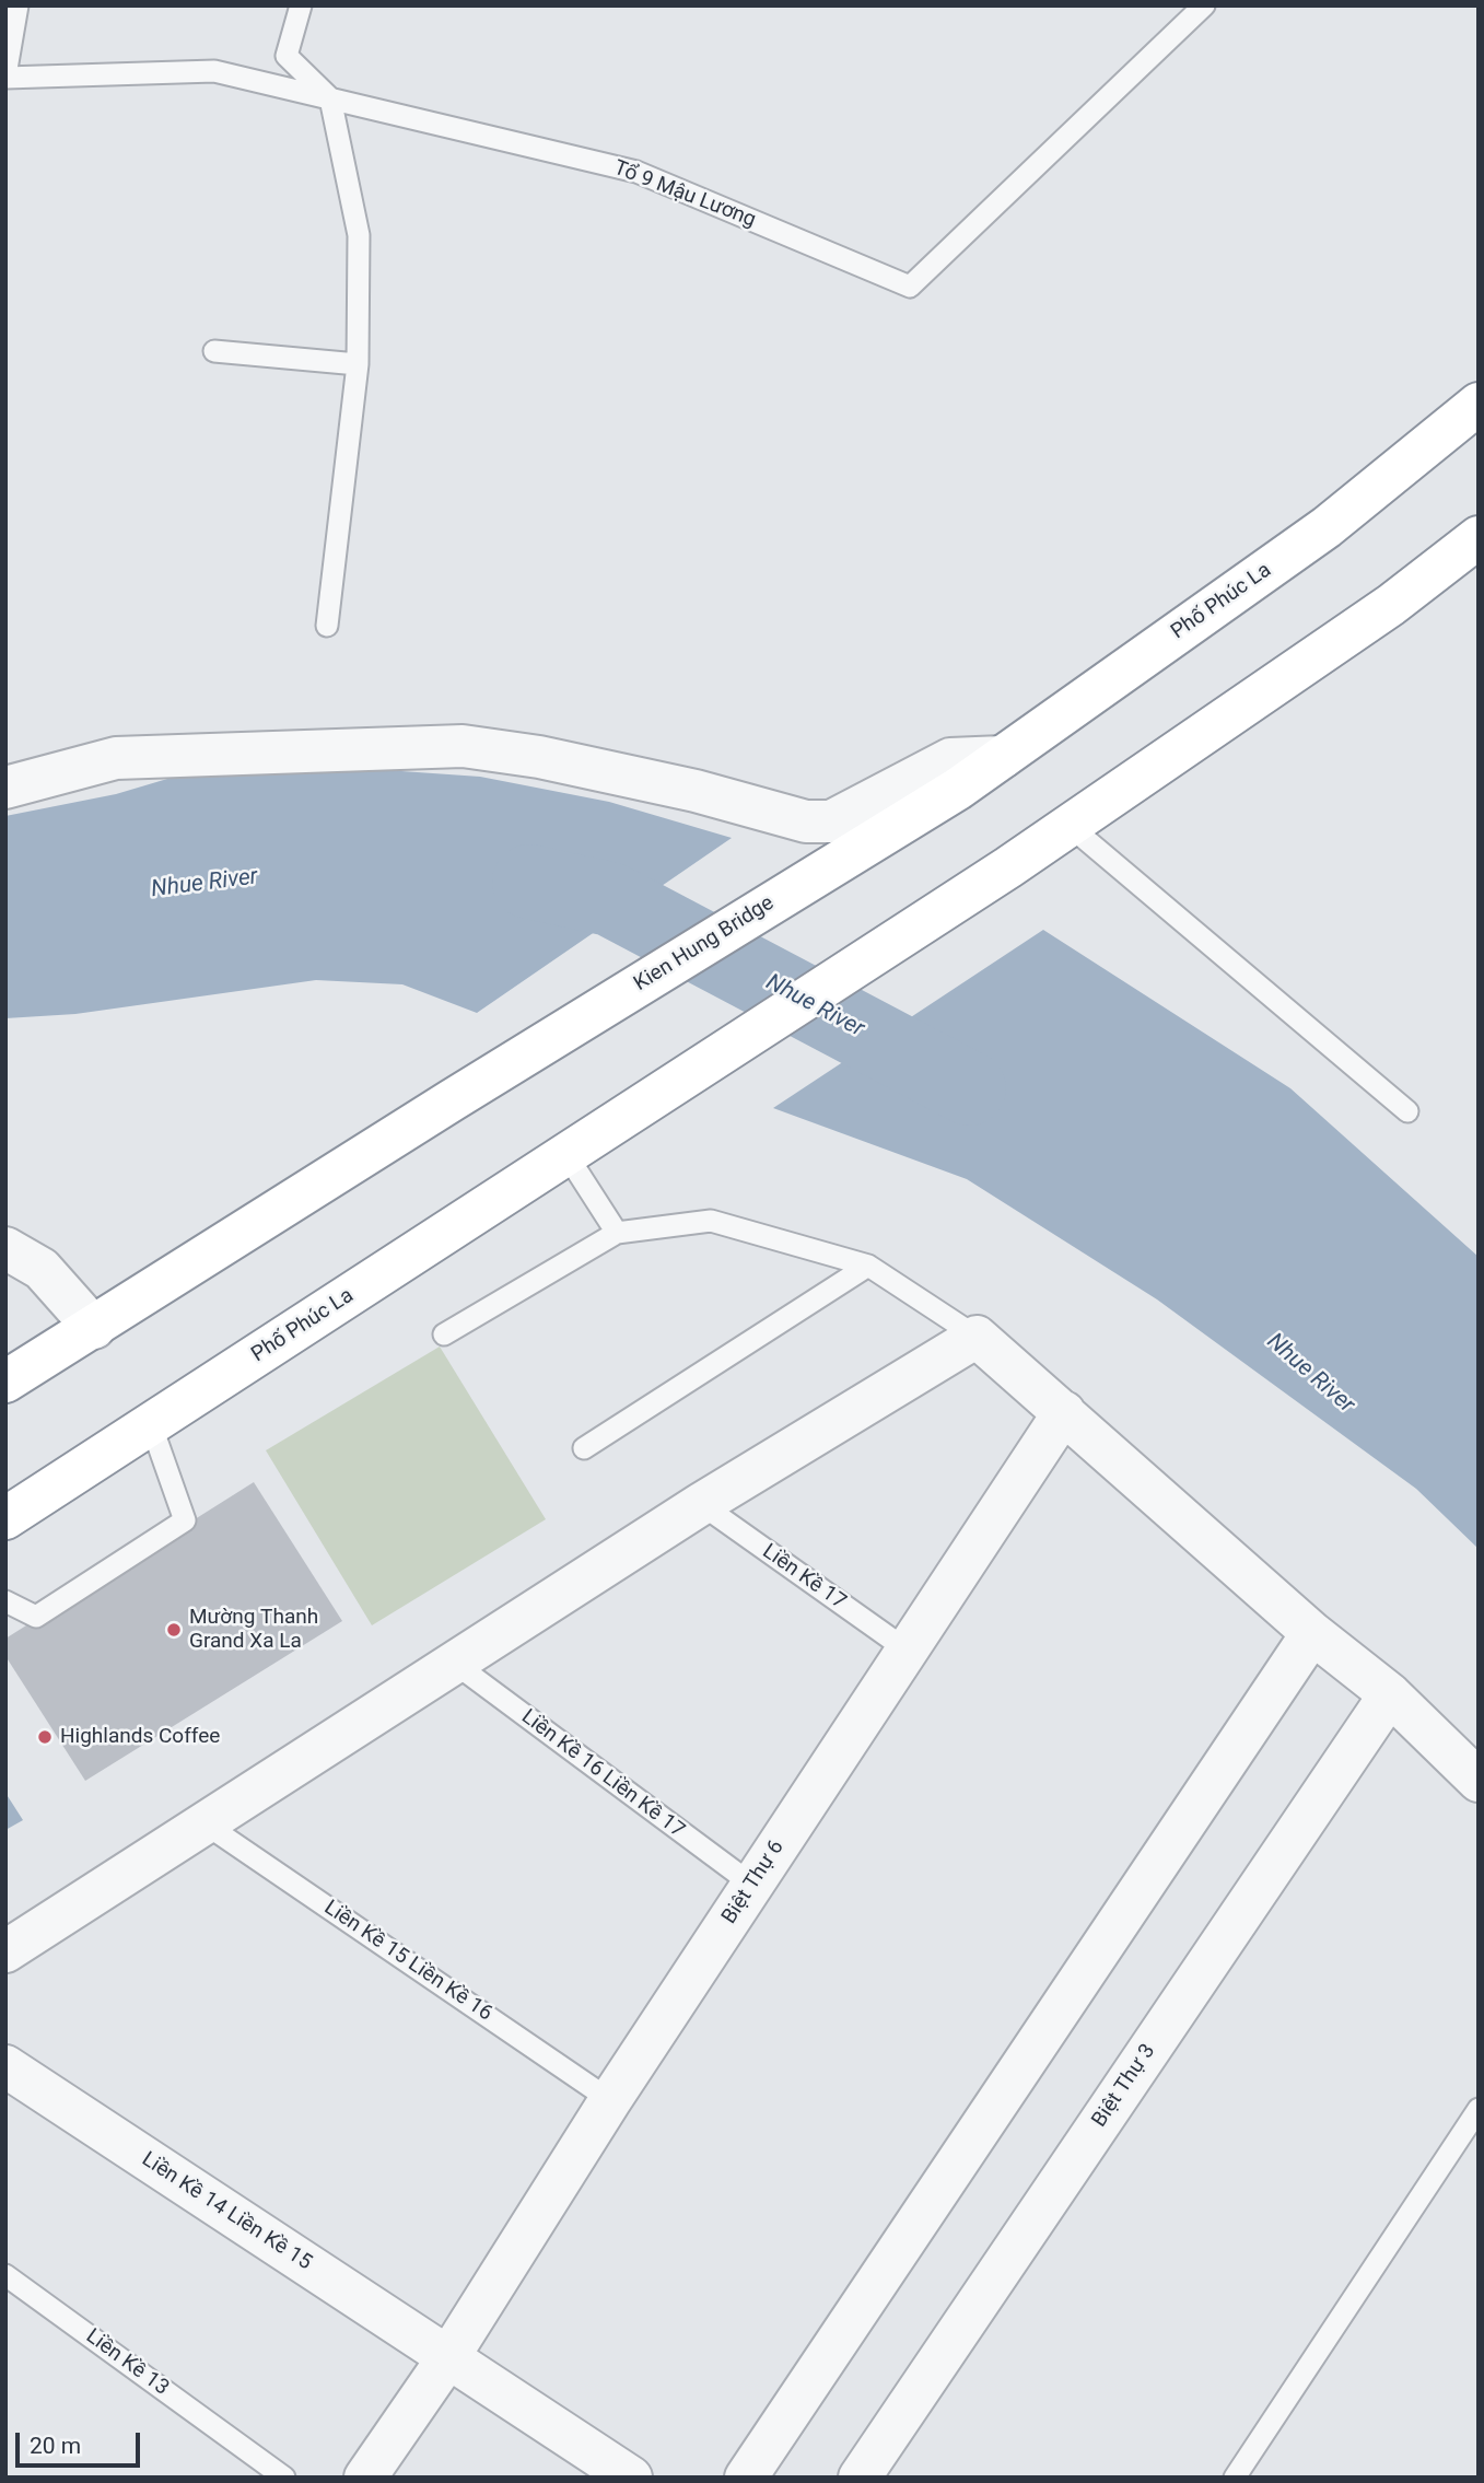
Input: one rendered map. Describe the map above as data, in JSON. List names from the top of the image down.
{
  "streets": {
    "highway": ["Phố Phúc La", "Kien Hung Bridge"],
    "street": ["Biệt Thự 6", "Biệt Thự 3", "Liền Kề 14 Liền Kề 15"],
    "lane": [
      "Tổ 9 Mậu Lương",
      "Liền Kề 17",
      "Liền Kề 16 Liền Kề 17",
      "Liền Kề 15 Liền Kề 16",
      "Liền Kề 13"
    ]
  },
  "crossings": [
    ["Phố Phúc La", "Kien Hung Bridge"],
    ["Liền Kề 17", "Biệt Thự 6"],
    ["Liền Kề 16 Liền Kề 17", "Biệt Thự 6"],
    ["Biệt Thự 6", "Liền Kề 15 Liền Kề 16"],
    ["Biệt Thự 6", "Liền Kề 14 Liền Kề 15"]
  ],
  "water": ["Nhue River"],
  "places": ["Mường Thanh Grand Xa La", "Highlands Coffee"],
  "scale_bar": "20 m"
}
